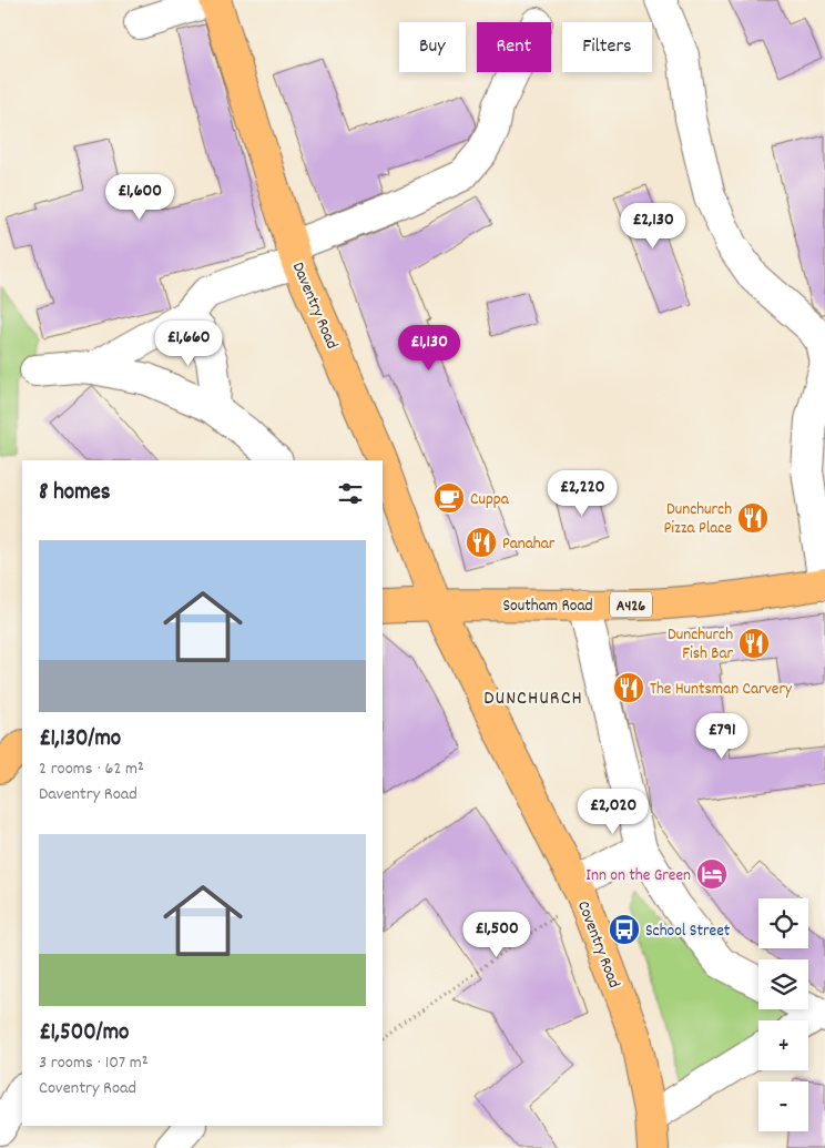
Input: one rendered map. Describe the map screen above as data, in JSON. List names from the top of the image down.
{
  "streets": {
    "main road": [
      "Daventry Road",
      "Southam Road",
      "A426",
      "Coventry Road"
    ]
  },
  "crossings": [
    ["Daventry Road", "Southam Road"],
    ["Daventry Road", "A426"],
    ["Daventry Road", "Coventry Road"],
    ["Southam Road", "A426"],
    ["Southam Road", "Coventry Road"],
    ["A426", "Coventry Road"]
  ],
  "districts": ["DUNCHURCH"],
  "places": {
    "cafe": ["Cuppa"],
    "restaurant": [
      "Dunchurch Pizza Place",
      "Panahar",
      "Dunchurch Fish Bar",
      "The Huntsman Carvery"
    ],
    "hotel": ["Inn on the Green"],
    "bus stop": ["School Street"]
  },
  "page": {
    "chip": ["Buy", "Rent", "Filters"],
    "price": [
      "£1,600",
      "£2,130",
      "£1,660",
      "£1,130",
      "£2,220",
      "£791",
      "£2,020",
      "£1,500"
    ],
    "heading": "8 homes",
    "list": [
      {
        "name": "£1,130/mo",
        "note": "2 rooms · 62 m² · Daventry Road"
      },
      {
        "name": "£1,500/mo",
        "note": "3 rooms · 107 m² · Coventry Road"
      }
    ],
    "map_buttons": ["+", "−"]
  }
}
